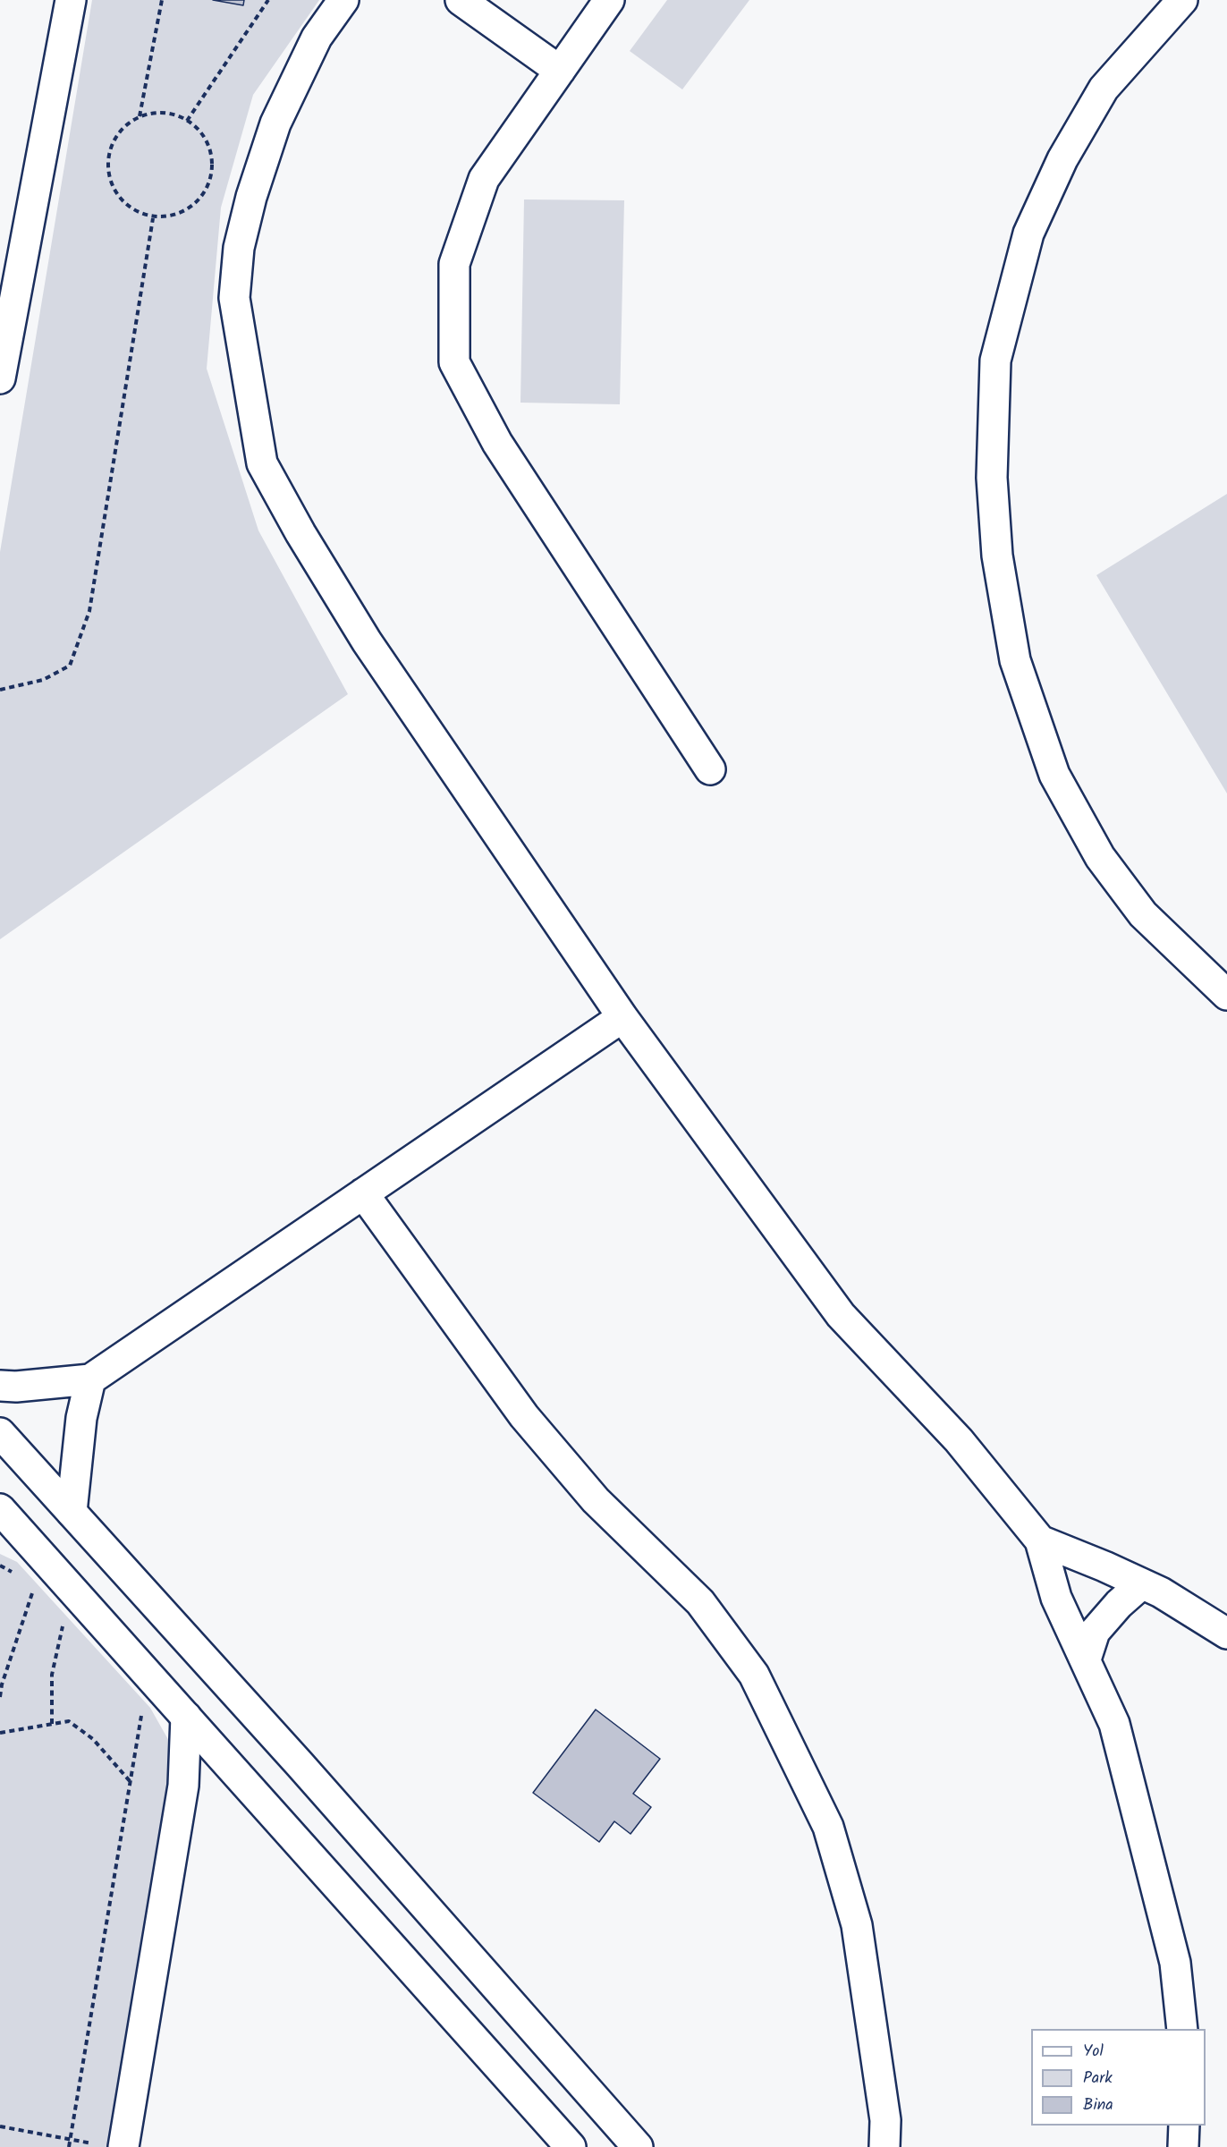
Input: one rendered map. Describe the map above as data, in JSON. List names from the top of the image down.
{
  "legend": ["Yol", "Park", "Bina"]
}
